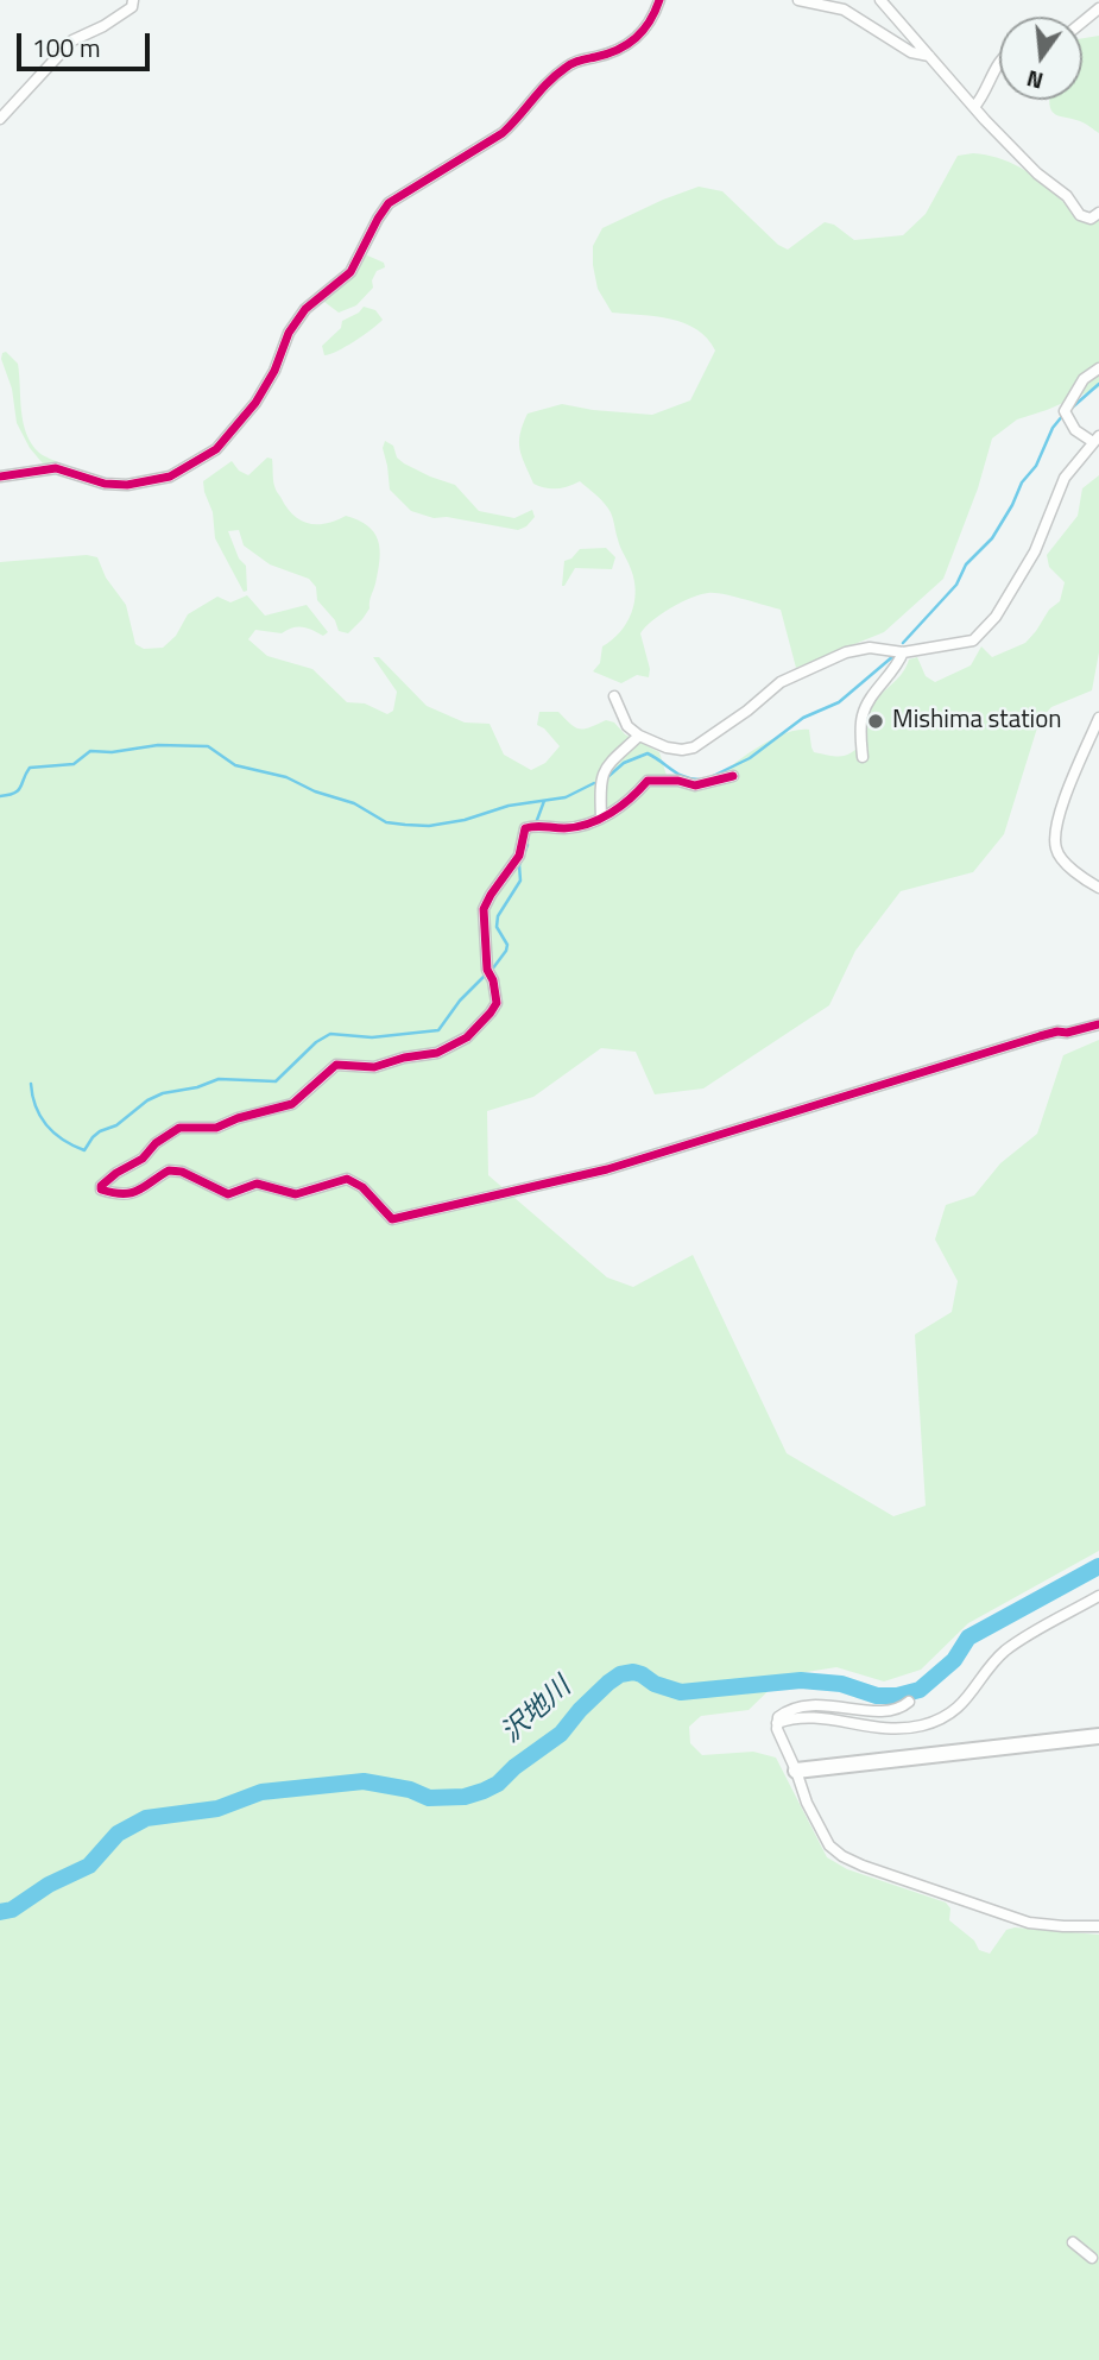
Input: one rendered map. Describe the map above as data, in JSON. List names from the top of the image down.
{
  "water": ["沢地川"],
  "places": ["Mishima station"],
  "scale_bar": "100 m",
  "north": "bottom"
}
